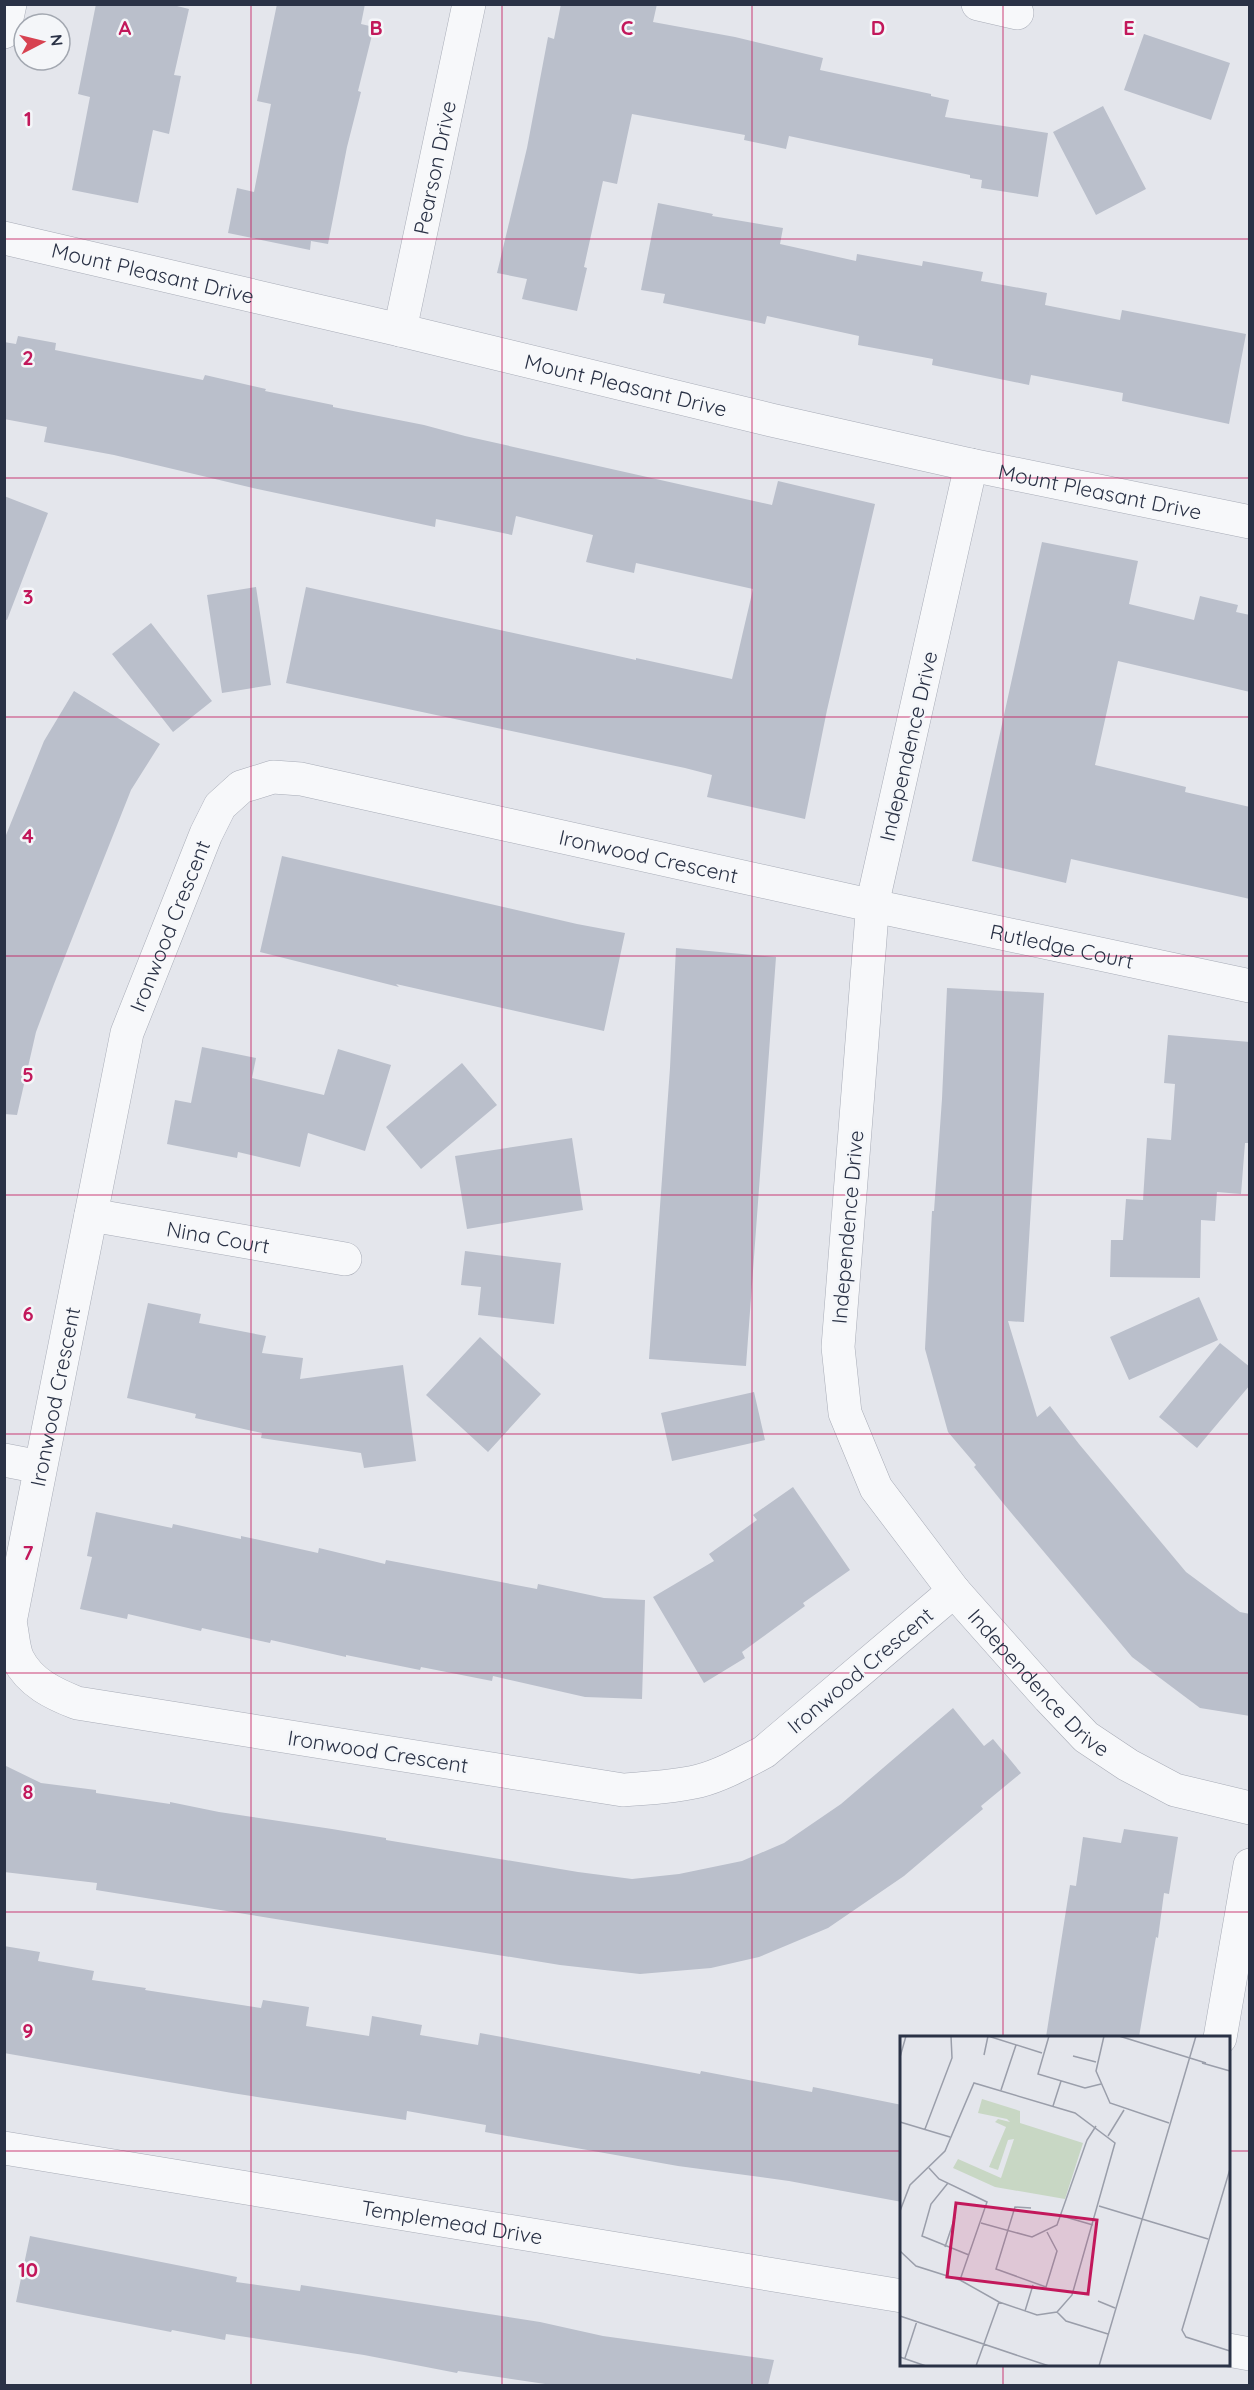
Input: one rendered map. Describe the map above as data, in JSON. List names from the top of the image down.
{
  "streets": {
    "street": [
      "Pearson Drive",
      "Mount Pleasant Drive",
      "Independence Drive",
      "Ironwood Crescent",
      "Rutledge Court",
      "Nina Court",
      "Templemead Drive"
    ]
  },
  "crossings": [
    ["Pearson Drive", "Mount Pleasant Drive"],
    ["Mount Pleasant Drive", "Independence Drive"],
    ["Independence Drive", "Ironwood Crescent"],
    ["Independence Drive", "Rutledge Court"],
    ["Ironwood Crescent", "Rutledge Court"],
    ["Ironwood Crescent", "Nina Court"]
  ],
  "north": "right",
  "grid": {
    "columns": [
      "A",
      "B",
      "C",
      "D",
      "E"
    ],
    "rows": [
      "1",
      "2",
      "3",
      "4",
      "5",
      "6",
      "7",
      "8",
      "9",
      "10"
    ]
  }
}
